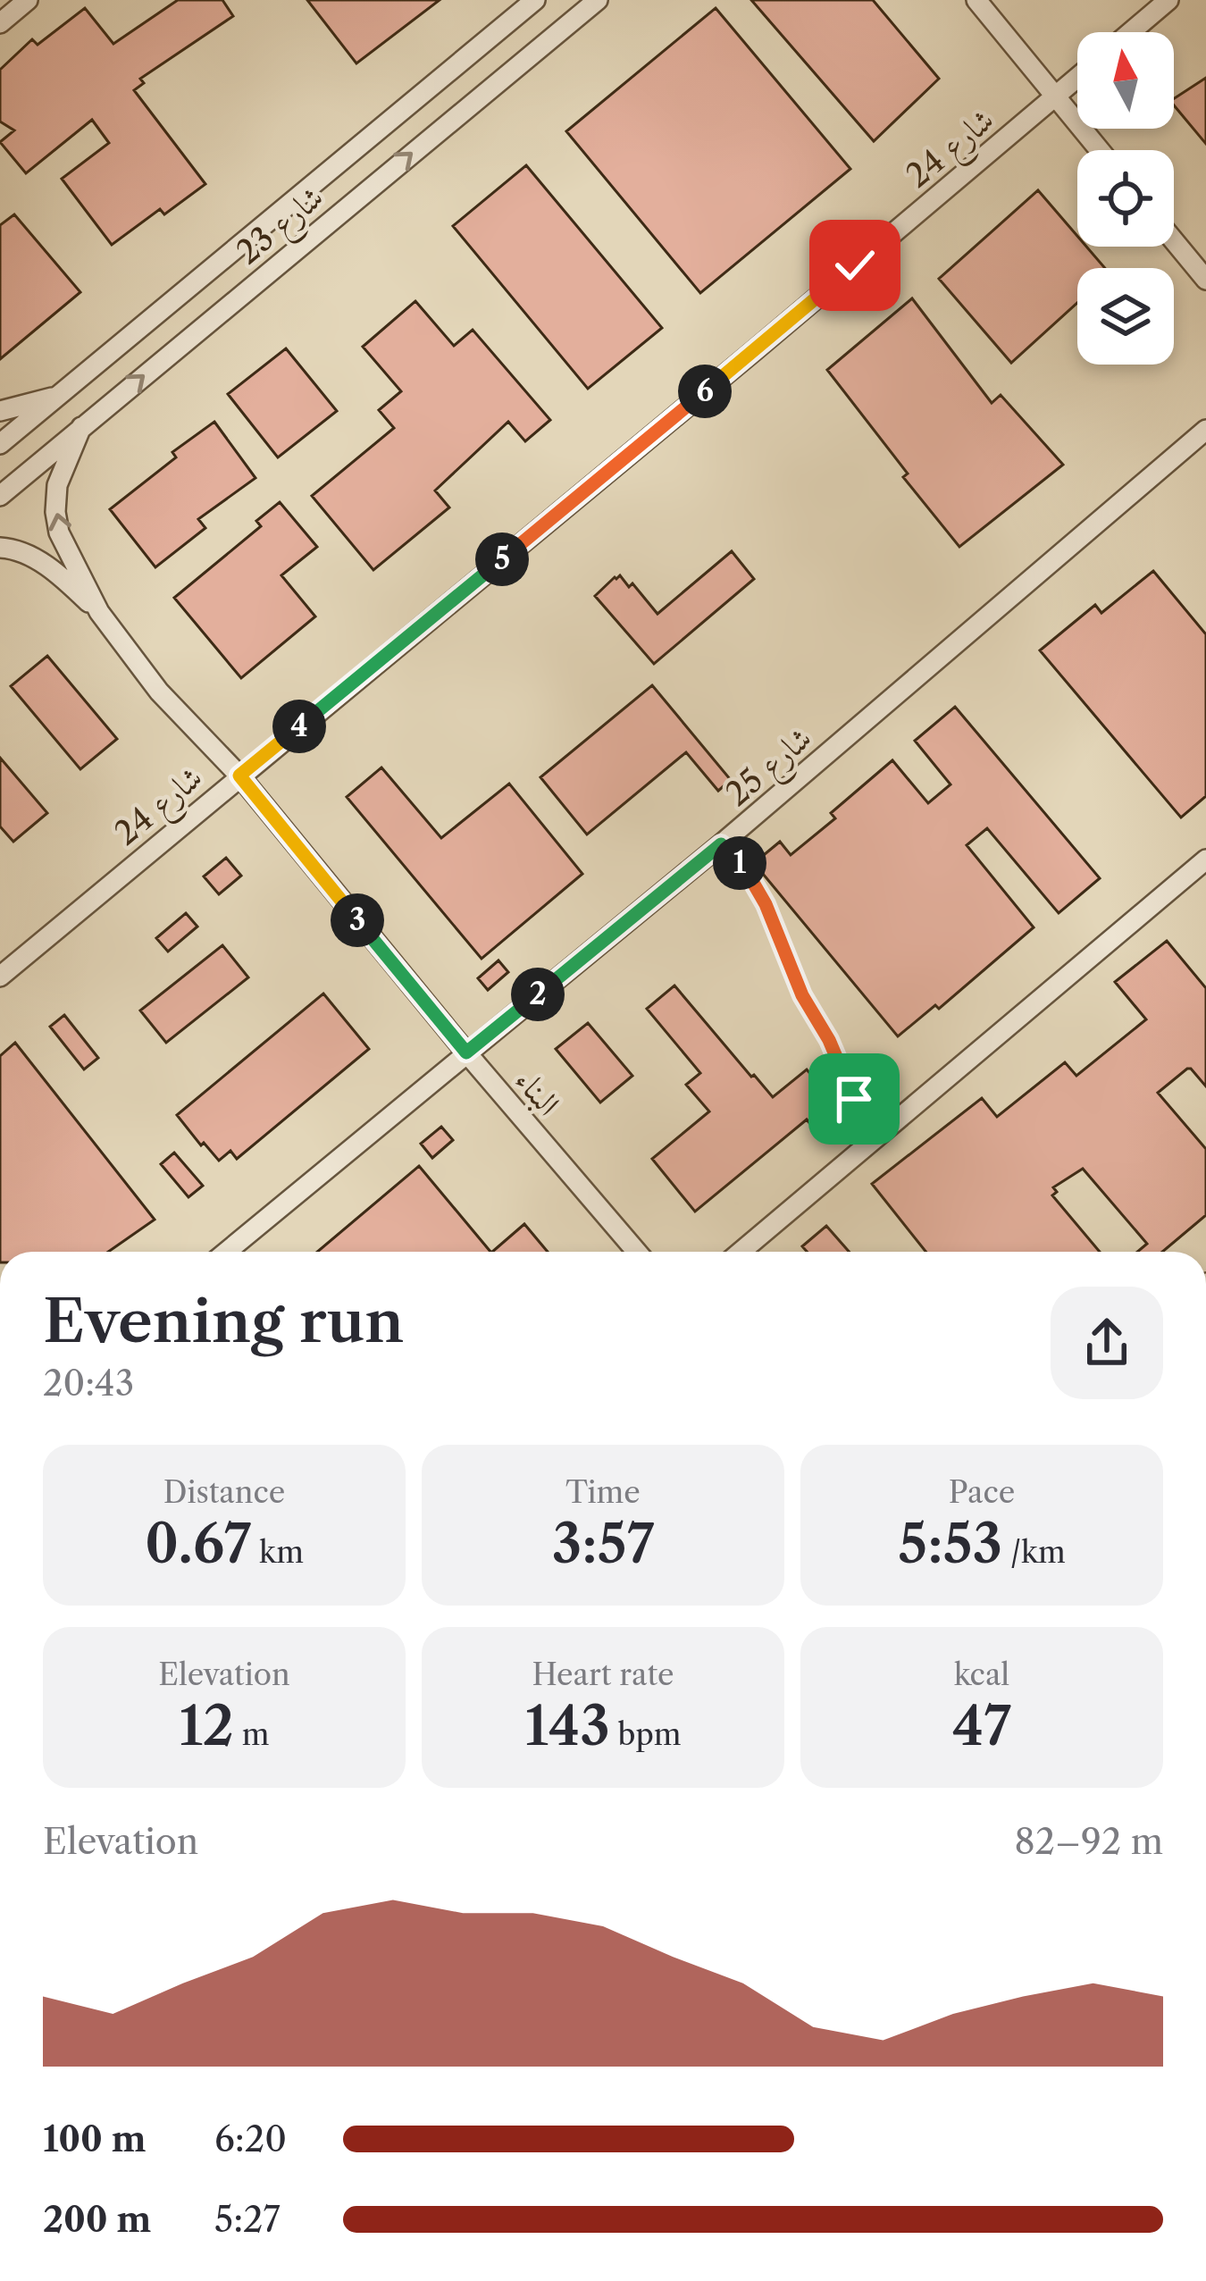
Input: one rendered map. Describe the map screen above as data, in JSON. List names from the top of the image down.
{
  "streets": {
    "street": [
      "شارع 24",
      "شارع 23",
      "شارع 25",
      "البناء"
    ]
  },
  "crossings": [
    ["شارع 24", "البناء"],
    ["شارع 23", "البناء"],
    ["شارع 25", "البناء"]
  ],
  "north": "top",
  "page": {
    "pins": [
      "6",
      "5",
      "4",
      "1",
      "3",
      "2"
    ],
    "heading": ["Evening run", "20:43"],
    "stats": [
      ["Distance", "0.67 km"],
      ["Time", "3:57"],
      ["Pace", "5:53 /km"],
      ["Elevation", "12 m"],
      ["Heart rate", "143 bpm"],
      ["kcal", "47"]
    ],
    "chart": ["Elevation", "82–92 m"],
    "list": [
      {
        "name": "100 m",
        "note": "6:20"
      },
      {
        "name": "200 m",
        "note": "5:27"
      }
    ]
  }
}
